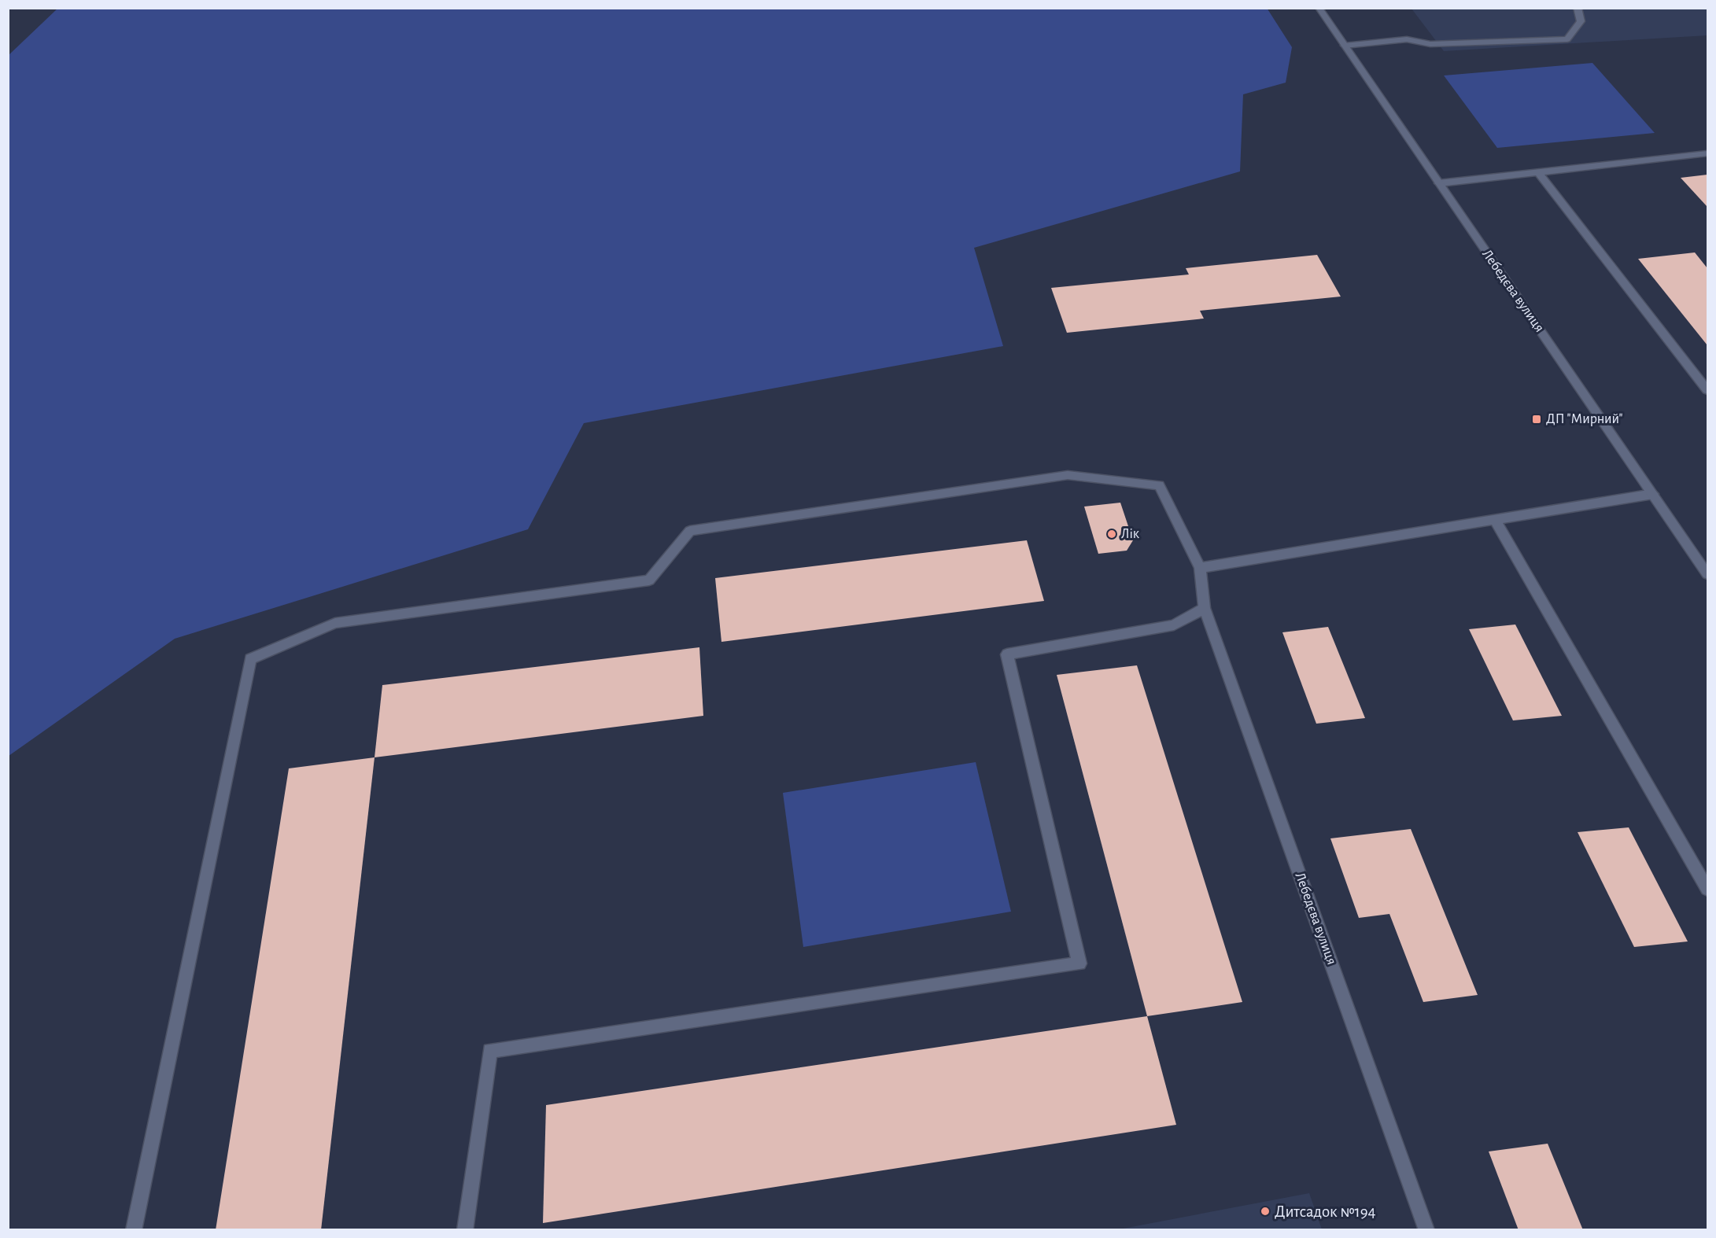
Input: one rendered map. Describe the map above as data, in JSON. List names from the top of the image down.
{
  "streets": {
    "street": ["Лебедєва вулиця"]
  },
  "places": {
    "transit": ["ДП \"Мирний\""],
    "other": ["Лік", "Дитсадок №194"]
  }
}
